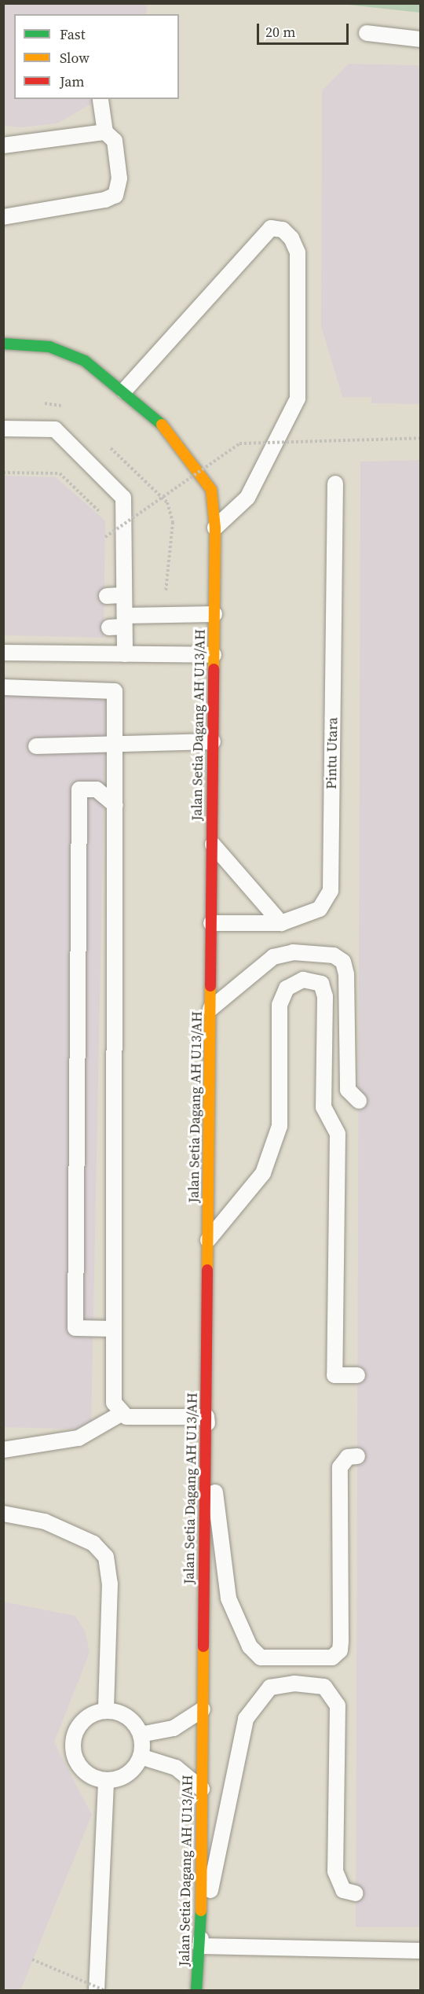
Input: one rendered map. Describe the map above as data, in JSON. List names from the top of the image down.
{
  "streets": {
    "street": ["Jalan Setia Dagang AH U13/AH"],
    "lane": ["Pintu Utara"]
  },
  "crossings": [
    ["Jalan Setia Dagang AH U13/AH", "Pintu Utara"]
  ],
  "legend": ["Fast", "Slow", "Jam"],
  "scale_bar": "20 m"
}
